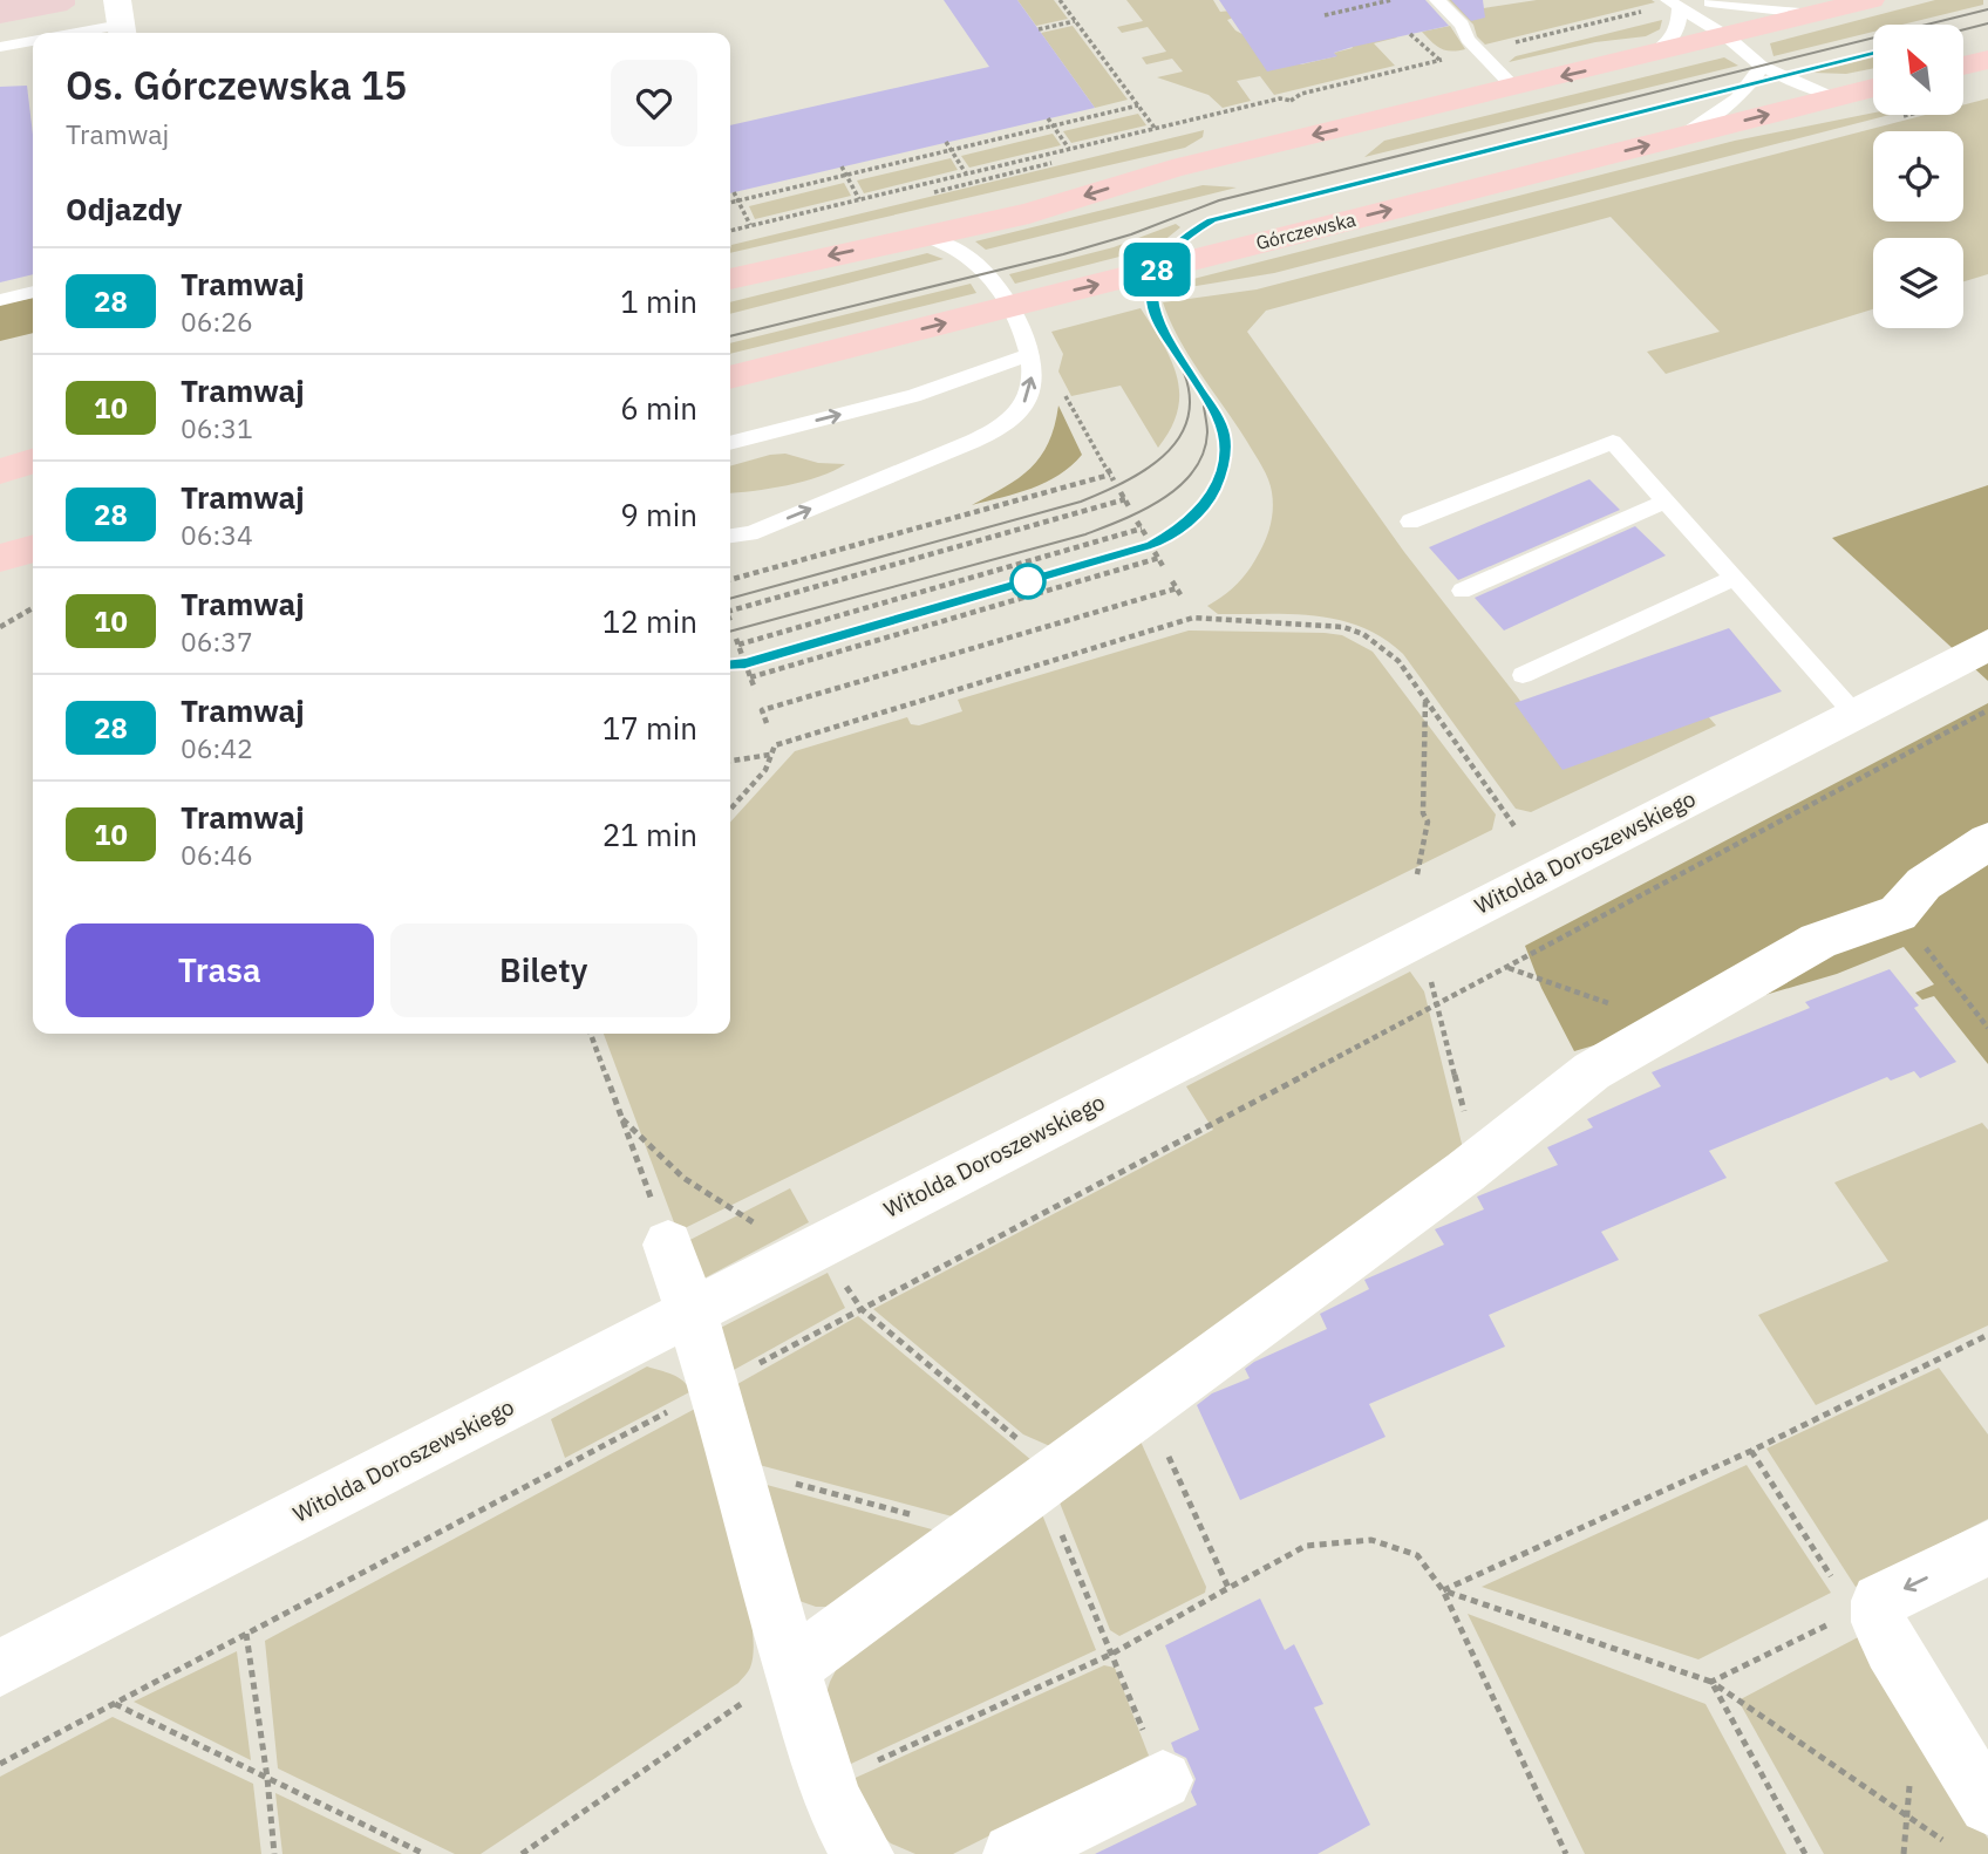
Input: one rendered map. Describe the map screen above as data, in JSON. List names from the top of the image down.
{
  "streets": {
    "main road": ["Górczewska"],
    "street": ["Witolda Doroszewskiego"]
  },
  "lines": ["tram line 28"],
  "north": "top left",
  "page": {
    "on_map": "28",
    "heading": [
      ["Os. Górczewska 15", "Tramwaj"],
      "Odjazdy"
    ],
    "list": [
      {
        "mark": "28",
        "name": "Tramwaj",
        "note": "06:26",
        "value": "1 min"
      },
      {
        "mark": "10",
        "name": "Tramwaj",
        "note": "06:31",
        "value": "6 min"
      },
      {
        "mark": "28",
        "name": "Tramwaj",
        "note": "06:34",
        "value": "9 min"
      },
      {
        "mark": "10",
        "name": "Tramwaj",
        "note": "06:37",
        "value": "12 min"
      },
      {
        "mark": "28",
        "name": "Tramwaj",
        "note": "06:42",
        "value": "17 min"
      },
      {
        "mark": "10",
        "name": "Tramwaj",
        "note": "06:46",
        "value": "21 min"
      }
    ],
    "buttons": ["Trasa", "Bilety"]
  }
}
